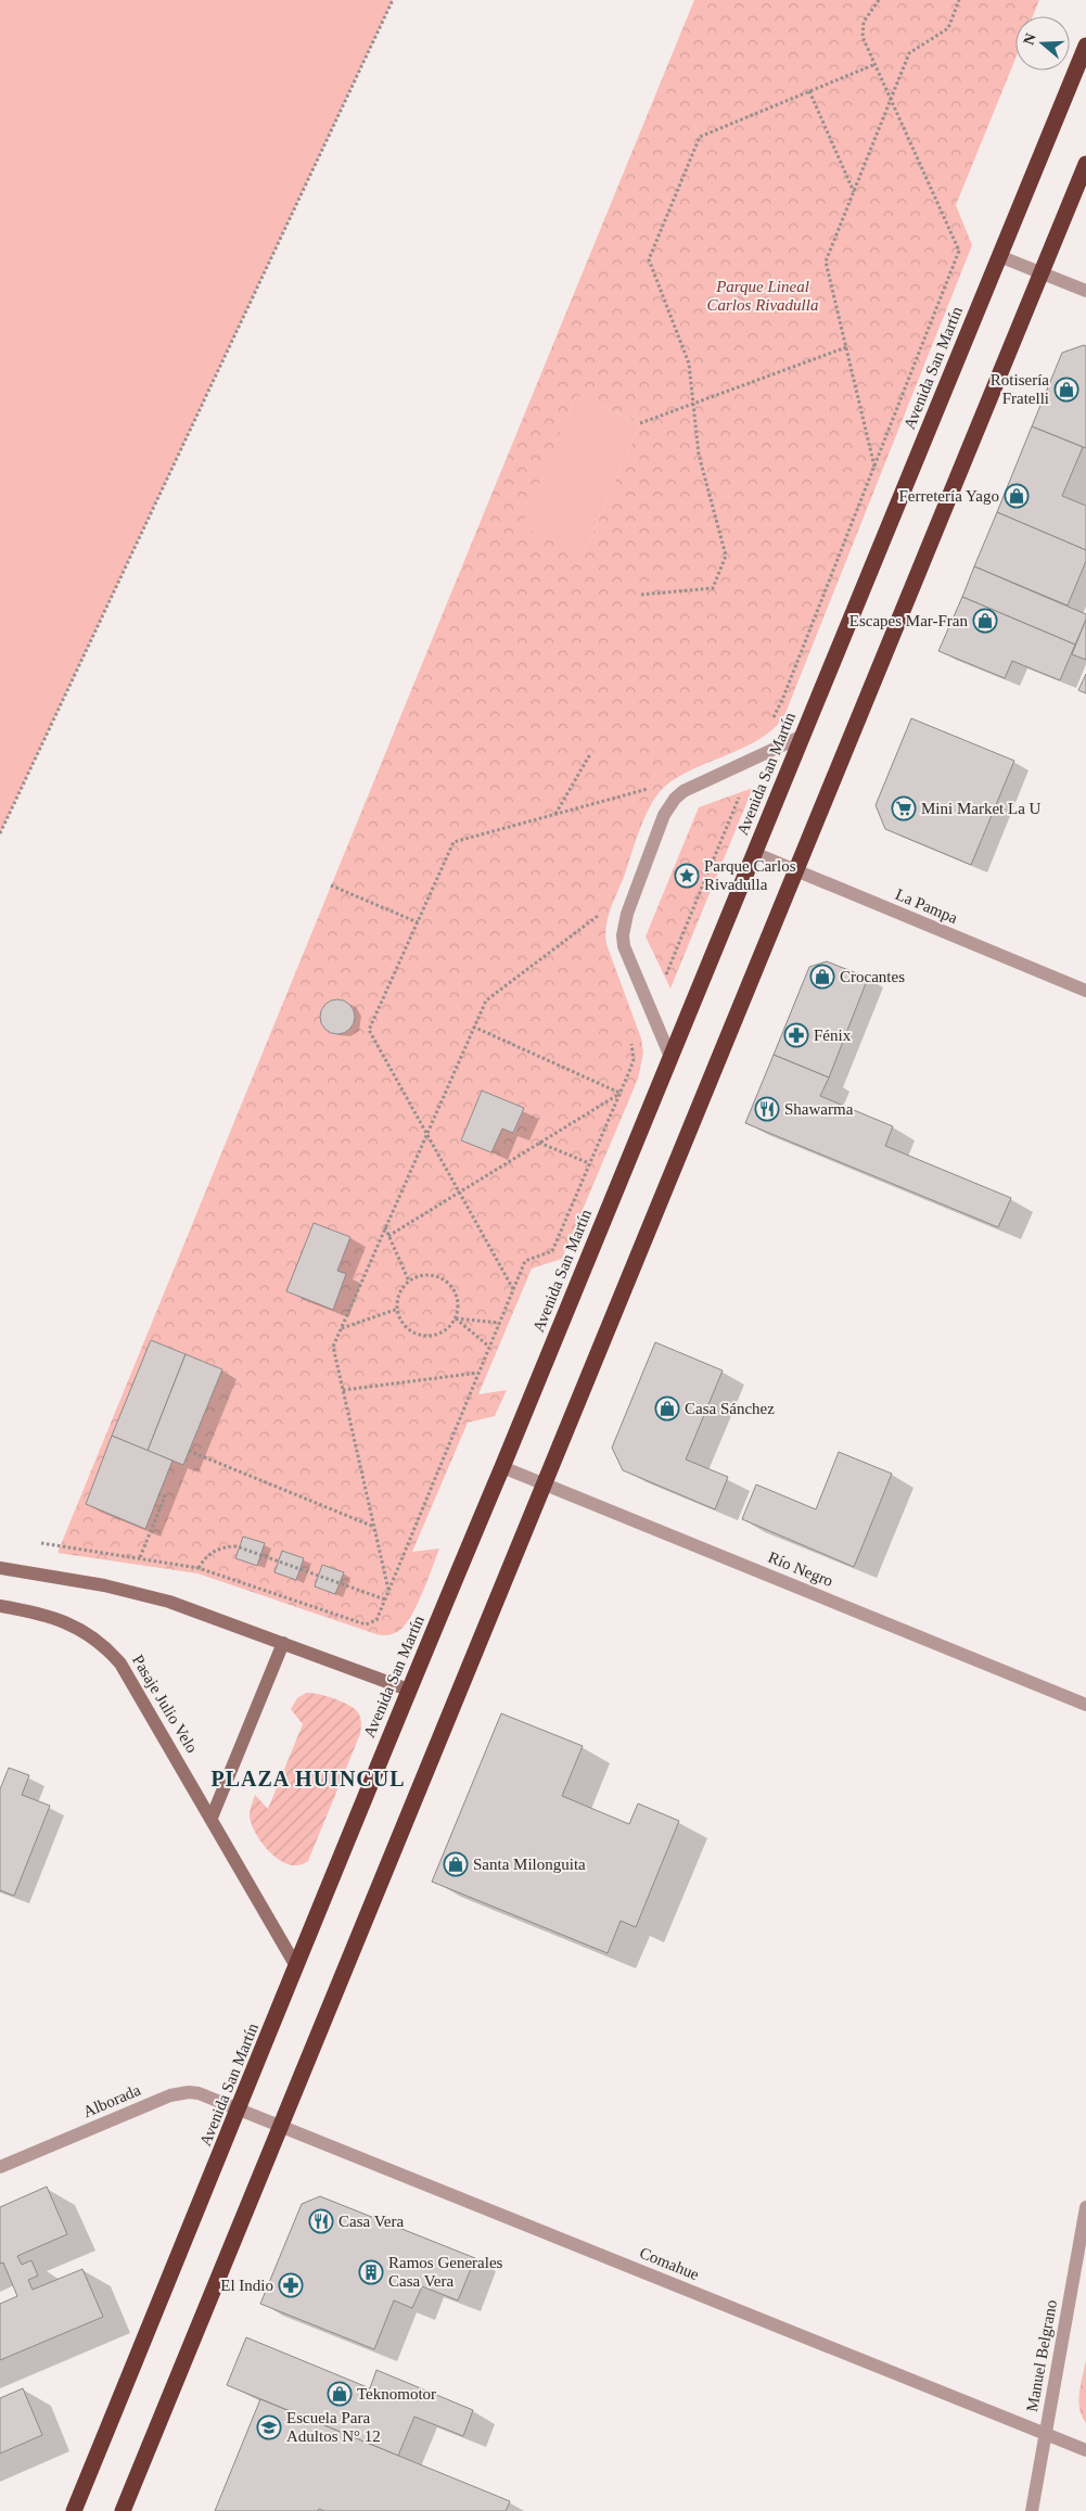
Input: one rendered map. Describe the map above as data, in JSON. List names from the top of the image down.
{
  "streets": {
    "highway": ["Avenida San Martín"],
    "main road": ["Pasaje Julio Velo"],
    "street": [
      "La Pampa",
      "Río Negro",
      "Alborada",
      "Comahue",
      "Manuel Belgrano"
    ]
  },
  "crossings": [
    ["Avenida San Martín", "La Pampa"],
    ["Avenida San Martín", "Río Negro"],
    ["Avenida San Martín", "Pasaje Julio Velo"],
    ["Avenida San Martín", "Alborada"],
    ["Avenida San Martín", "Comahue"],
    ["Alborada", "Comahue"],
    ["Comahue", "Manuel Belgrano"]
  ],
  "districts": ["PLAZA HUINCUL"],
  "parks": ["Parque Lineal Carlos Rivadulla"],
  "places": {
    "shop": [
      "Rotisería Fratelli",
      "Ferretería Yago",
      "Escapes Mar-Fran",
      "Crocantes",
      "Casa Sánchez",
      "Santa Milonguita",
      "Teknomotor"
    ],
    "supermarket": ["Mini Market La U"],
    "place": ["Parque Carlos Rivadulla"],
    "pharmacy": ["Fénix", "El Indio"],
    "restaurant": ["Shawarma", "Casa Vera"],
    "building": ["Ramos Generales Casa Vera"],
    "school or university": ["Escuela Para Adultos N° 12"]
  },
  "north": "left"
}
